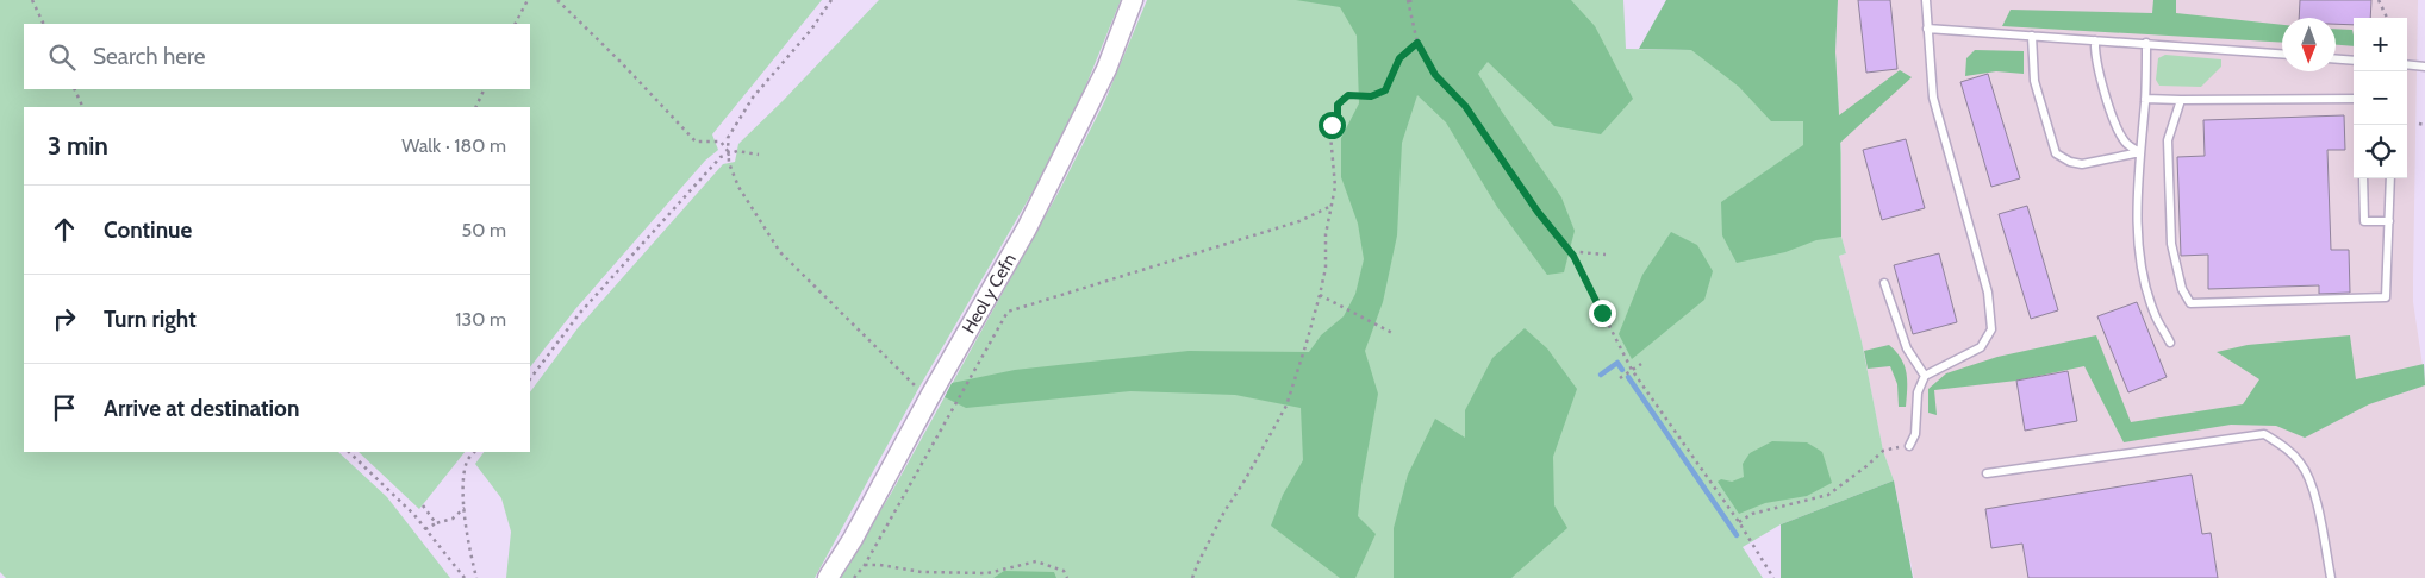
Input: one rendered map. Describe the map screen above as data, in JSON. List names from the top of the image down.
{
  "streets": {
    "street": ["Heol y Cefn"]
  },
  "north": "bottom",
  "page": {
    "map_buttons": ["+", "−"],
    "search": "Search here",
    "heading": ["3 min", "Walk · 180 m"],
    "list": [
      ["Continue", "50 m"],
      ["Turn right", "130 m"],
      "Arrive at destination"
    ]
  }
}
